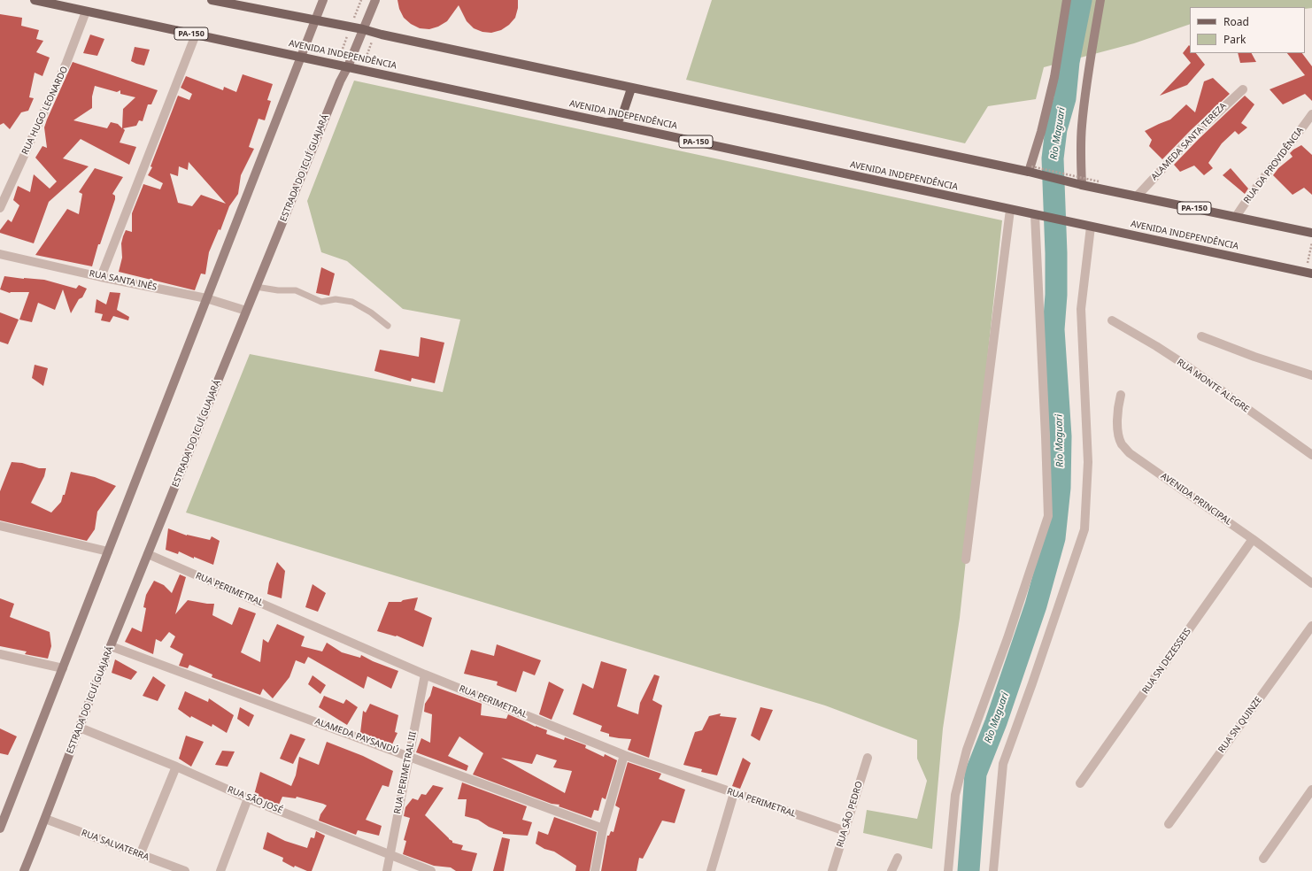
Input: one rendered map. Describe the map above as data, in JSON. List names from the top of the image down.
{
  "streets": {
    "main road": ["PA-150", "AVENIDA INDEPENDÊNCIA", "ESTRADA DO ICUÍ GUAJARÁ"],
    "street": [
      "RUA HUGO LEONARDO",
      "ALAMEDA SANTA TEREZA",
      "RUA DA PROVIDÊNCIA",
      "RUA SANTA INÊS",
      "RUA MONTE ALEGRE",
      "AVENIDA PRINCIPAL",
      "RUA PERIMETRAL",
      "RUA SN DEZESSEIS",
      "RUA SN QUINZE",
      "ALAMEDA PAYSANDÚ",
      "RUA PERIMETRAL III",
      "RUA SÃO JOSÉ",
      "RUA SÃO PEDRO",
      "RUA SALVATERRA"
    ]
  },
  "crossings": [
    ["PA-150", "ALAMEDA SANTA TEREZA"],
    ["PA-150", "RUA DA PROVIDÊNCIA"],
    ["PA-150", "ESTRADA DO ICUÍ GUAJARÁ"],
    ["AVENIDA INDEPENDÊNCIA", "RUA HUGO LEONARDO"],
    ["AVENIDA INDEPENDÊNCIA", "ESTRADA DO ICUÍ GUAJARÁ"],
    ["ESTRADA DO ICUÍ GUAJARÁ", "RUA SANTA INÊS"],
    ["ESTRADA DO ICUÍ GUAJARÁ", "RUA PERIMETRAL"],
    ["ESTRADA DO ICUÍ GUAJARÁ", "ALAMEDA PAYSANDÚ"],
    ["ESTRADA DO ICUÍ GUAJARÁ", "RUA SÃO JOSÉ"],
    ["ESTRADA DO ICUÍ GUAJARÁ", "RUA SALVATERRA"],
    ["AVENIDA PRINCIPAL", "RUA SN DEZESSEIS"],
    ["RUA PERIMETRAL", "RUA PERIMETRAL III"],
    ["RUA PERIMETRAL", "RUA SÃO PEDRO"],
    ["ALAMEDA PAYSANDÚ", "RUA PERIMETRAL III"],
    ["RUA PERIMETRAL III", "RUA SÃO JOSÉ"]
  ],
  "water": ["Rio Maguari"],
  "legend": ["Road", "Park"]
}
